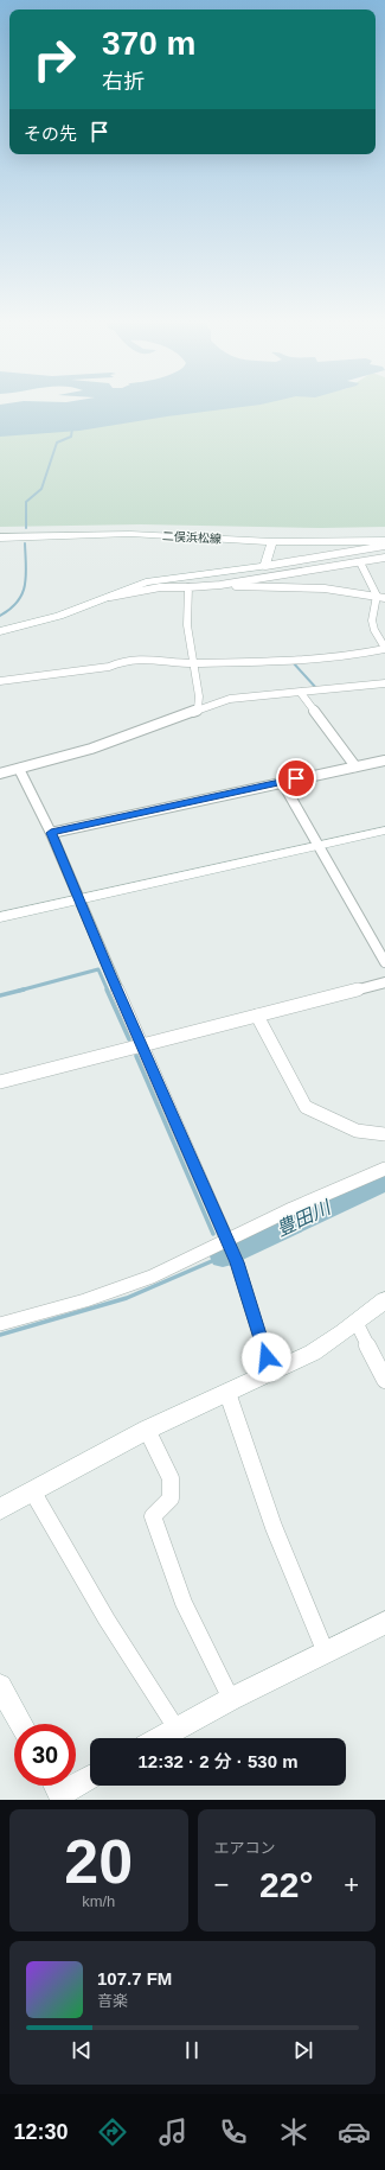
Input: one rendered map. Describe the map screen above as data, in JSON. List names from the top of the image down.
{
  "streets": {
    "street": ["二俣浜松線"]
  },
  "water": ["豊田川"],
  "page": {
    "turn": ["370 m", "右折"],
    "then": "その先",
    "limit": "30",
    "trip": "12:32 · 2 分 · 530 m",
    "tile": [
      ["20", "km/h"],
      "エアコン"
    ],
    "heat": ["−", "22°", "+"],
    "song": ["107.7 FM", "音楽"],
    "tabs": "12:30"
  }
}
